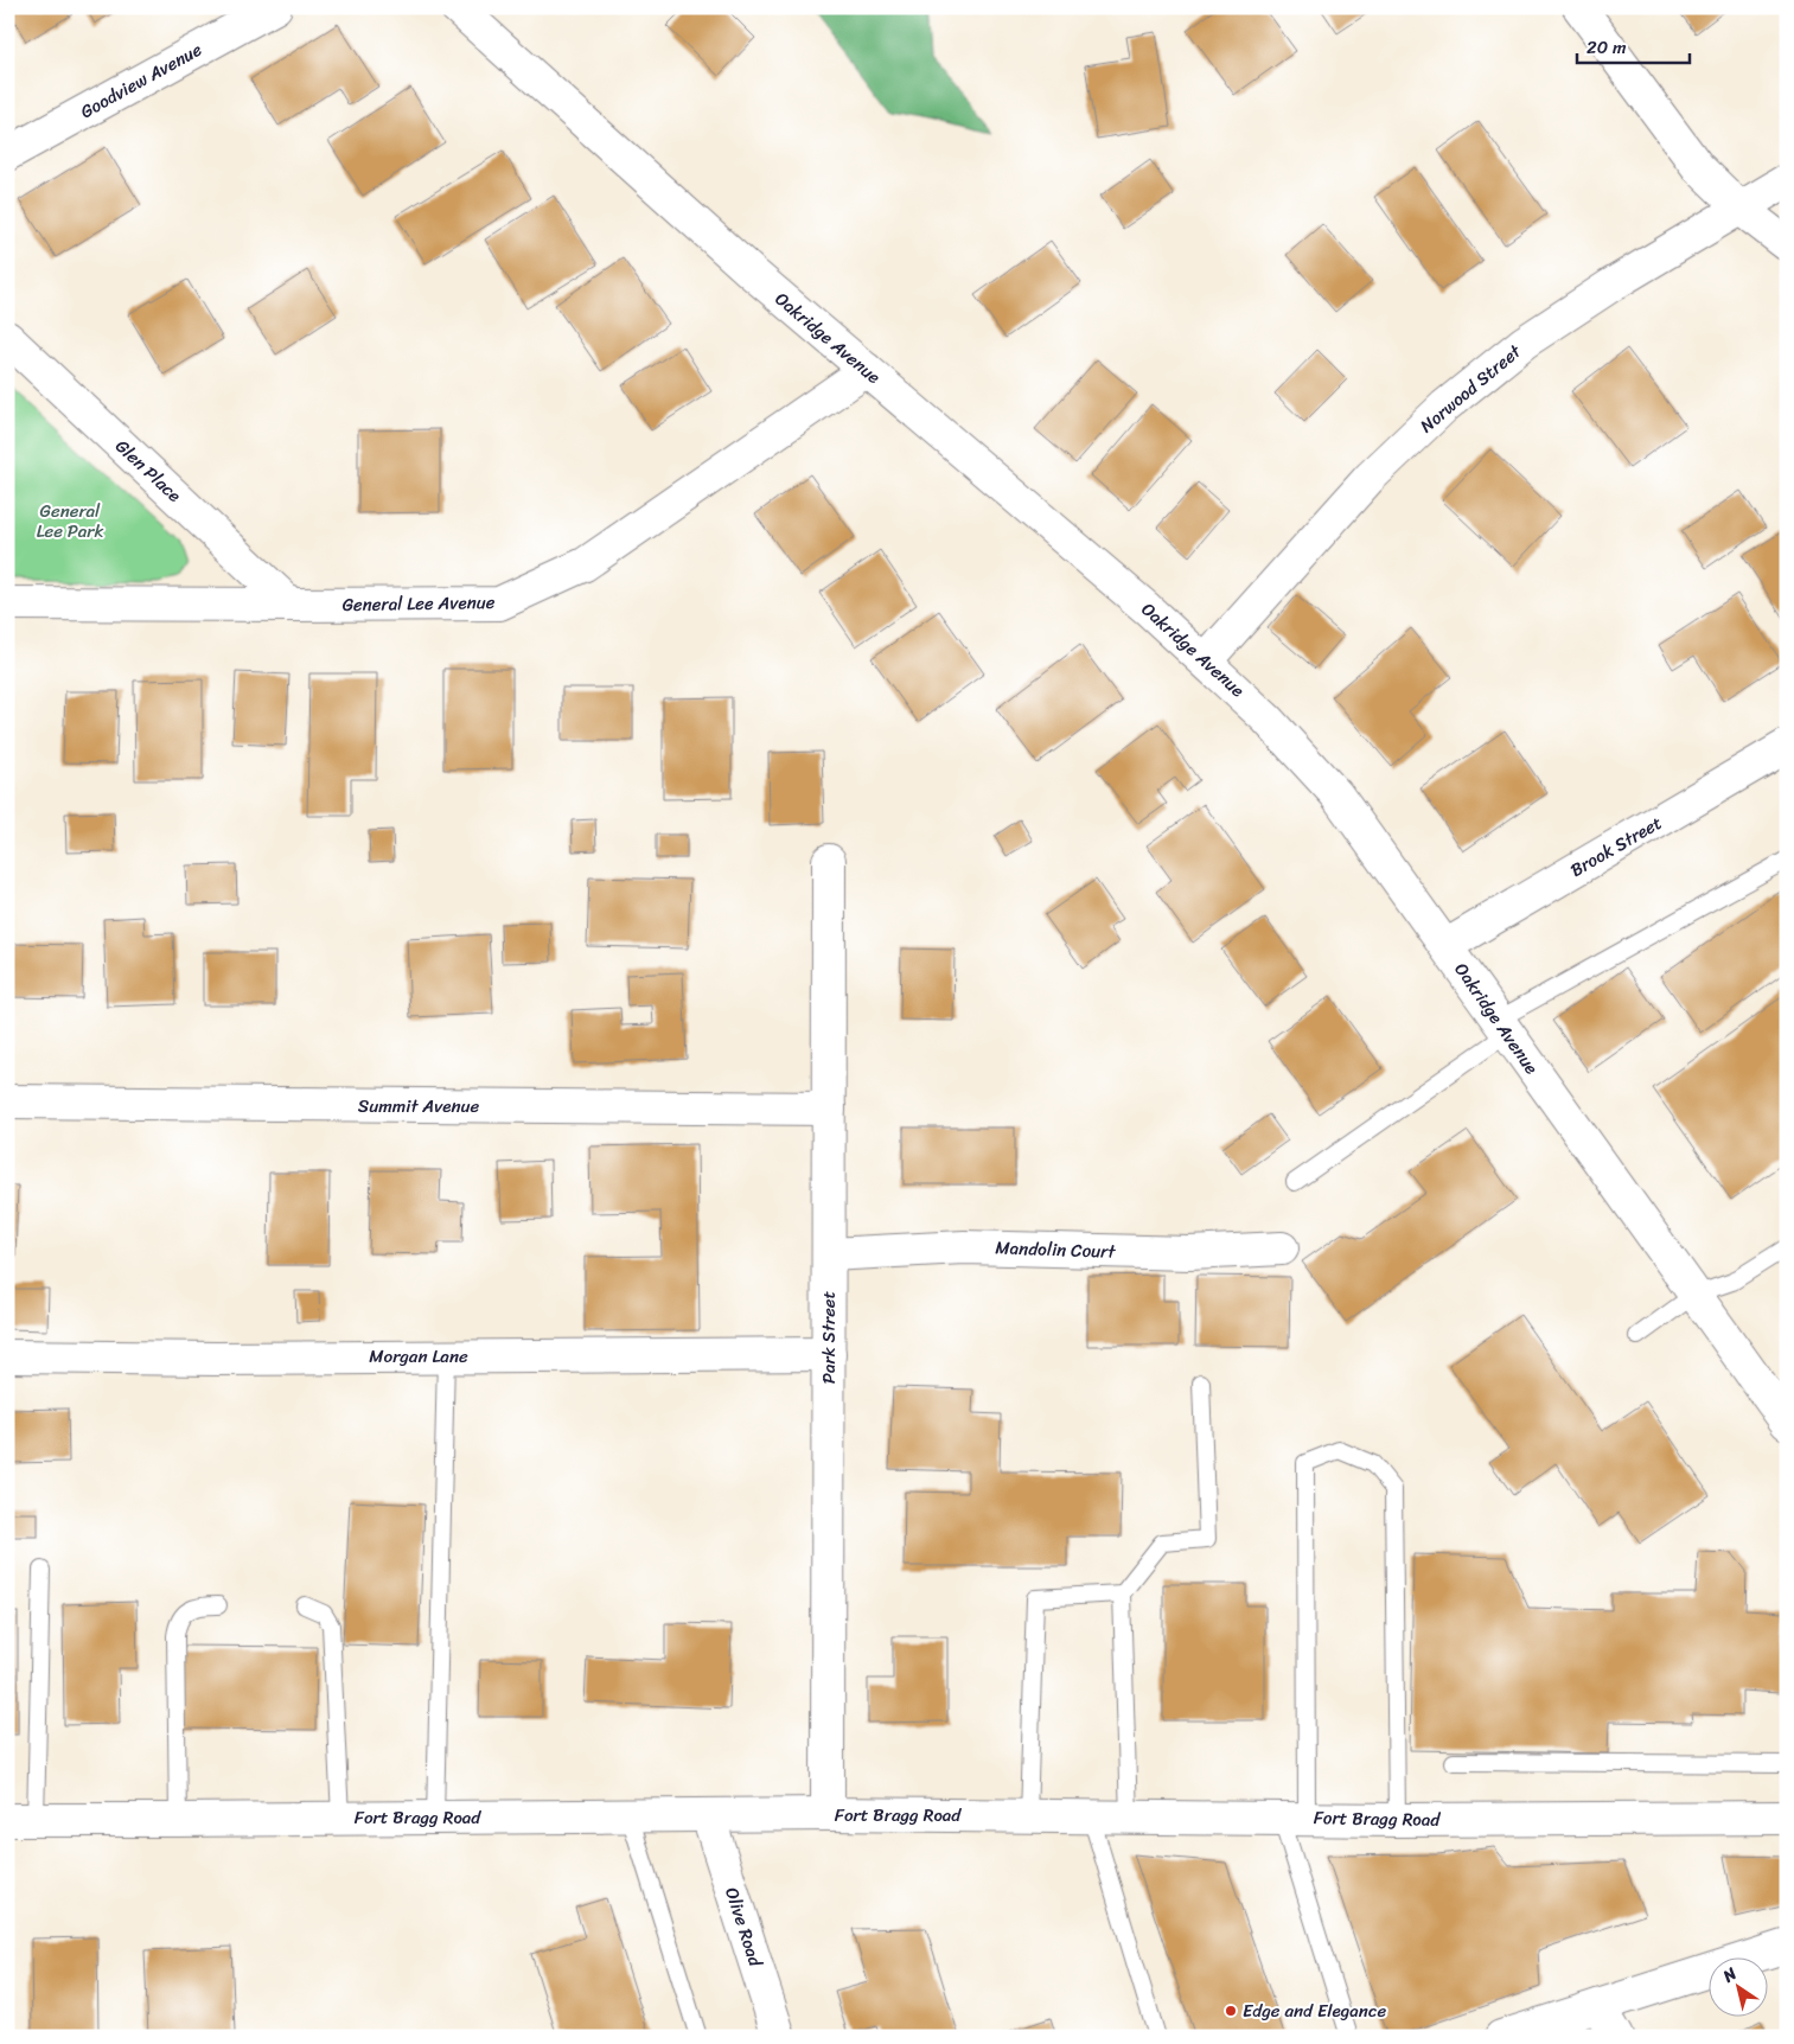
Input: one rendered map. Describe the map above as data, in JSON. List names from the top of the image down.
{
  "streets": {
    "street": [
      "Goodview Avenue",
      "Oakridge Avenue",
      "Norwood Street",
      "Glen Place",
      "General Lee Avenue",
      "Brook Street",
      "Summit Avenue",
      "Mandolin Court",
      "Park Street",
      "Morgan Lane",
      "Fort Bragg Road",
      "Olive Road"
    ]
  },
  "crossings": [
    ["Oakridge Avenue", "Norwood Street"],
    ["Oakridge Avenue", "General Lee Avenue"],
    ["Oakridge Avenue", "Brook Street"],
    ["Glen Place", "General Lee Avenue"],
    ["Summit Avenue", "Park Street"],
    ["Mandolin Court", "Park Street"],
    ["Park Street", "Morgan Lane"],
    ["Park Street", "Fort Bragg Road"],
    ["Fort Bragg Road", "Olive Road"]
  ],
  "parks": ["General Lee Park"],
  "places": ["Edge and Elegance"],
  "scale_bar": "20 m",
  "north": "top left"
}
